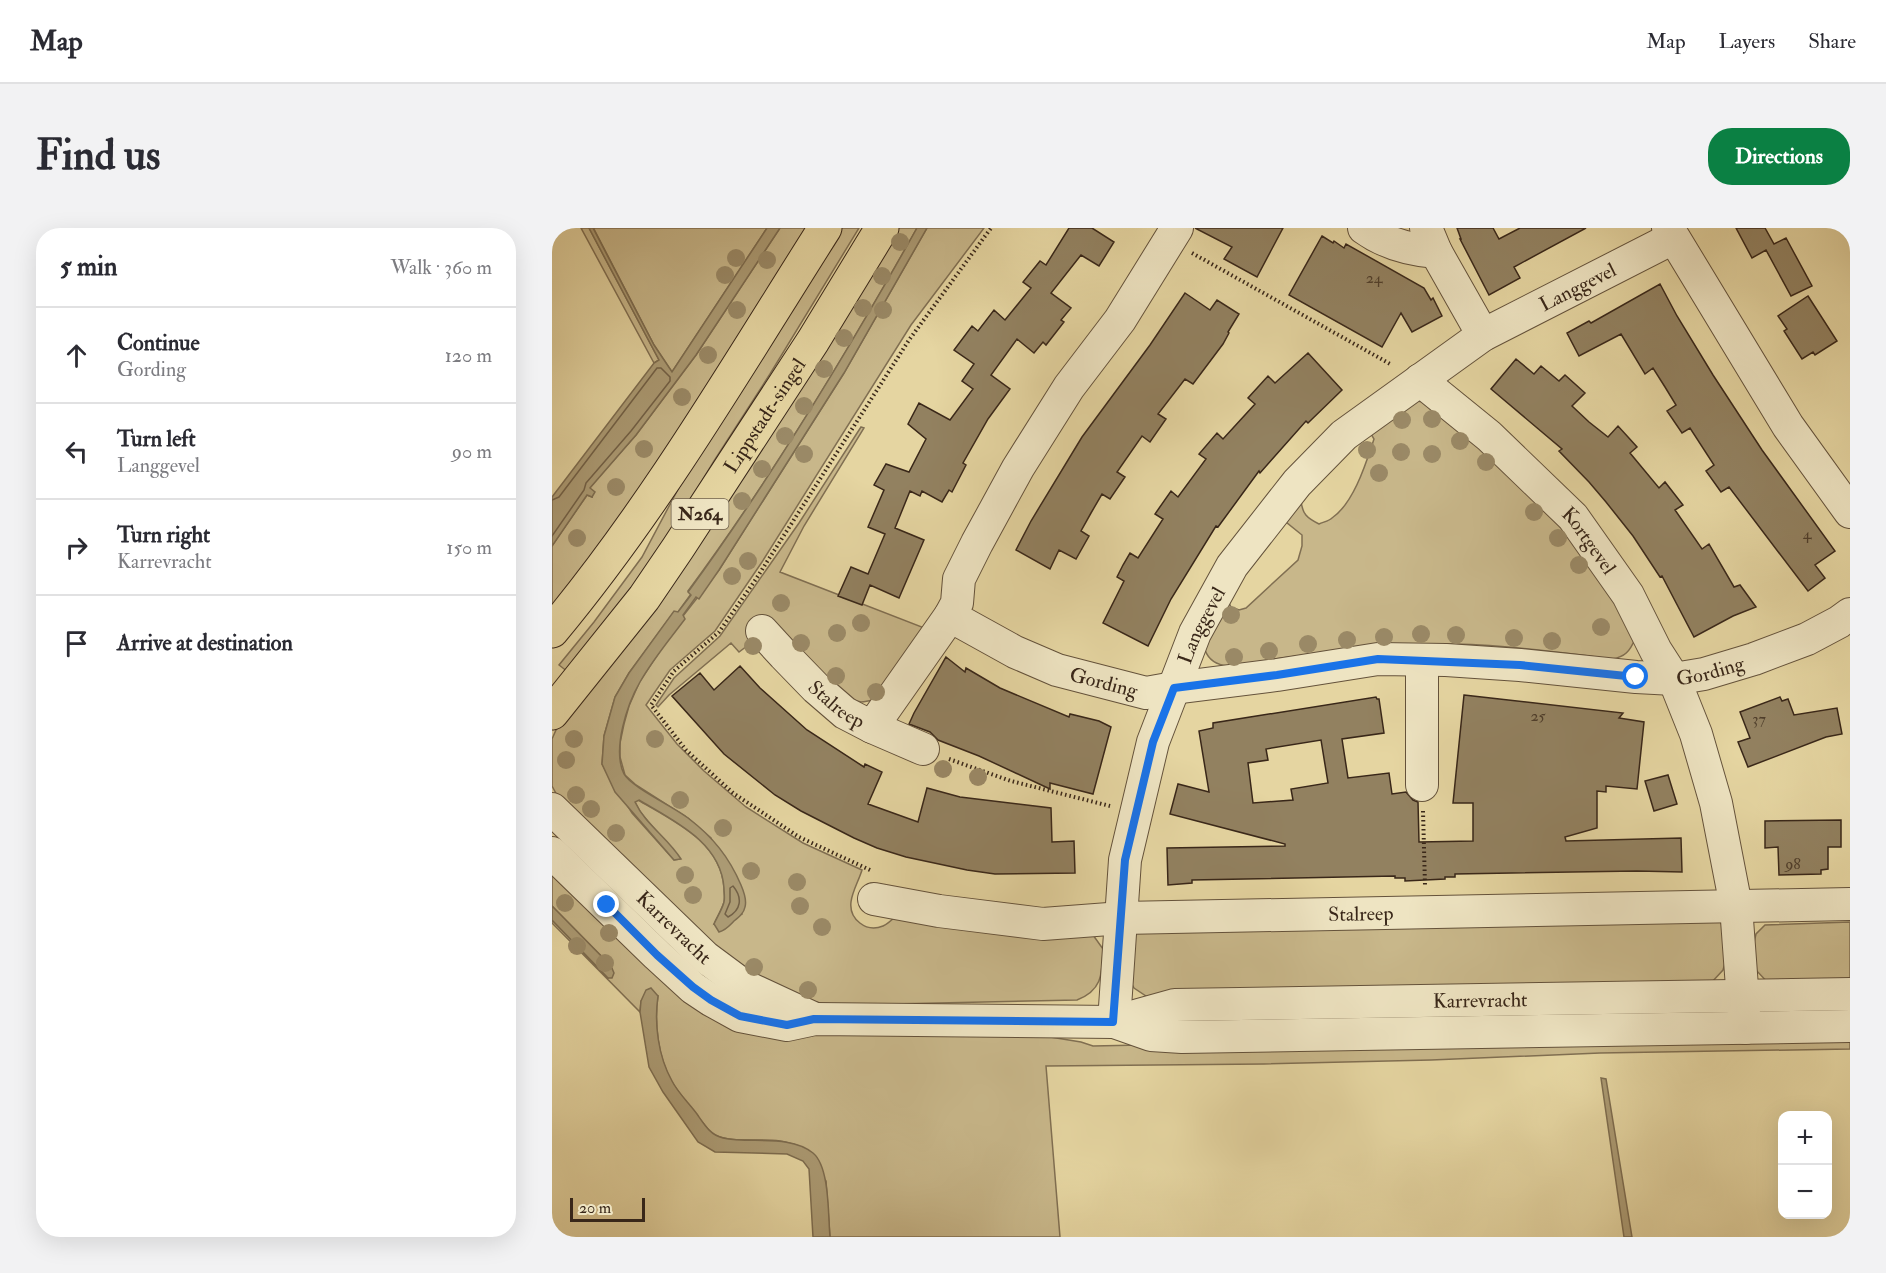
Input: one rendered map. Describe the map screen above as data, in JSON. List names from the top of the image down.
{
  "streets": {
    "main road": ["Lippstadt-singel", "N264"],
    "street": [
      "Langgevel",
      "Kortgevel",
      "Gording",
      "Stalreep",
      "Karrevracht"
    ]
  },
  "crossings": [
    ["Langgevel", "Kortgevel"],
    ["Langgevel", "Gording"],
    ["Langgevel", "Stalreep"],
    ["Langgevel", "Karrevracht"],
    ["Kortgevel", "Gording"],
    ["Kortgevel", "Stalreep"],
    ["Kortgevel", "Karrevracht"],
    ["Gording", "Stalreep"]
  ],
  "house_numbers": [
    "24",
    "4",
    "25",
    "37",
    "98"
  ],
  "scale_bar": "20 m",
  "page": {
    "header": "Map",
    "nav": ["Map", "Layers", "Share"],
    "buttons": "Directions",
    "title": "Find us",
    "heading": ["5 min", "Walk · 360 m"],
    "list": [
      ["Continue", "Gording", "120 m"],
      ["Turn left", "Langgevel", "90 m"],
      ["Turn right", "Karrevracht", "150 m"],
      "Arrive at destination"
    ],
    "map_buttons": ["+", "−"],
    "scale": "20 m"
  }
}
